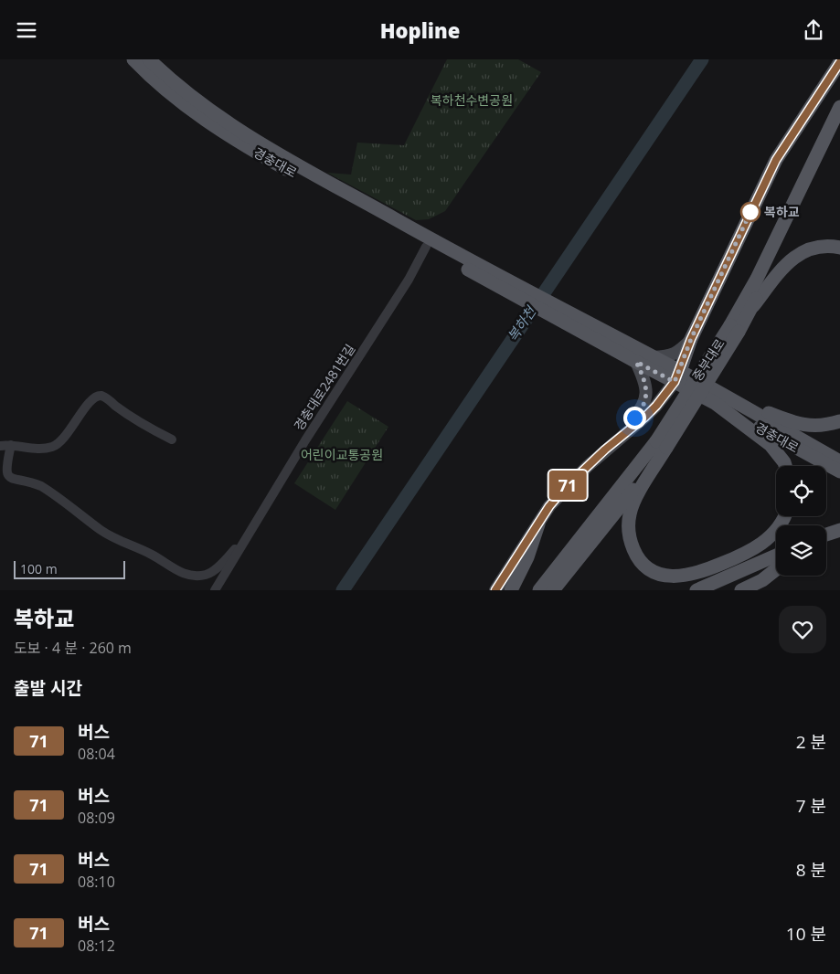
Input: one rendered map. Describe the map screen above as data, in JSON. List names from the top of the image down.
{
  "streets": {
    "main road": ["경충대로", "중부대로"],
    "street": ["경충대로2481번길"]
  },
  "crossings": [
    ["경충대로", "경충대로2481번길"]
  ],
  "water": ["복하천"],
  "parks": ["복하천수변공원", "어린이교통공원"],
  "places": ["복하교"],
  "lines": ["bus line 71"],
  "scale_bar": "100 m",
  "page": {
    "header": "Hopline",
    "on_map": "71",
    "scale": "100 m",
    "heading": [
      ["복하교", "도보 · 4 분 · 260 m"],
      "출발 시간"
    ],
    "list": [
      {
        "mark": "71",
        "name": "버스",
        "note": "08:04",
        "value": "2 분"
      },
      {
        "mark": "71",
        "name": "버스",
        "note": "08:09",
        "value": "7 분"
      },
      {
        "mark": "71",
        "name": "버스",
        "note": "08:10",
        "value": "8 분"
      },
      {
        "mark": "71",
        "name": "버스",
        "note": "08:12",
        "value": "10 분"
      }
    ]
  }
}
